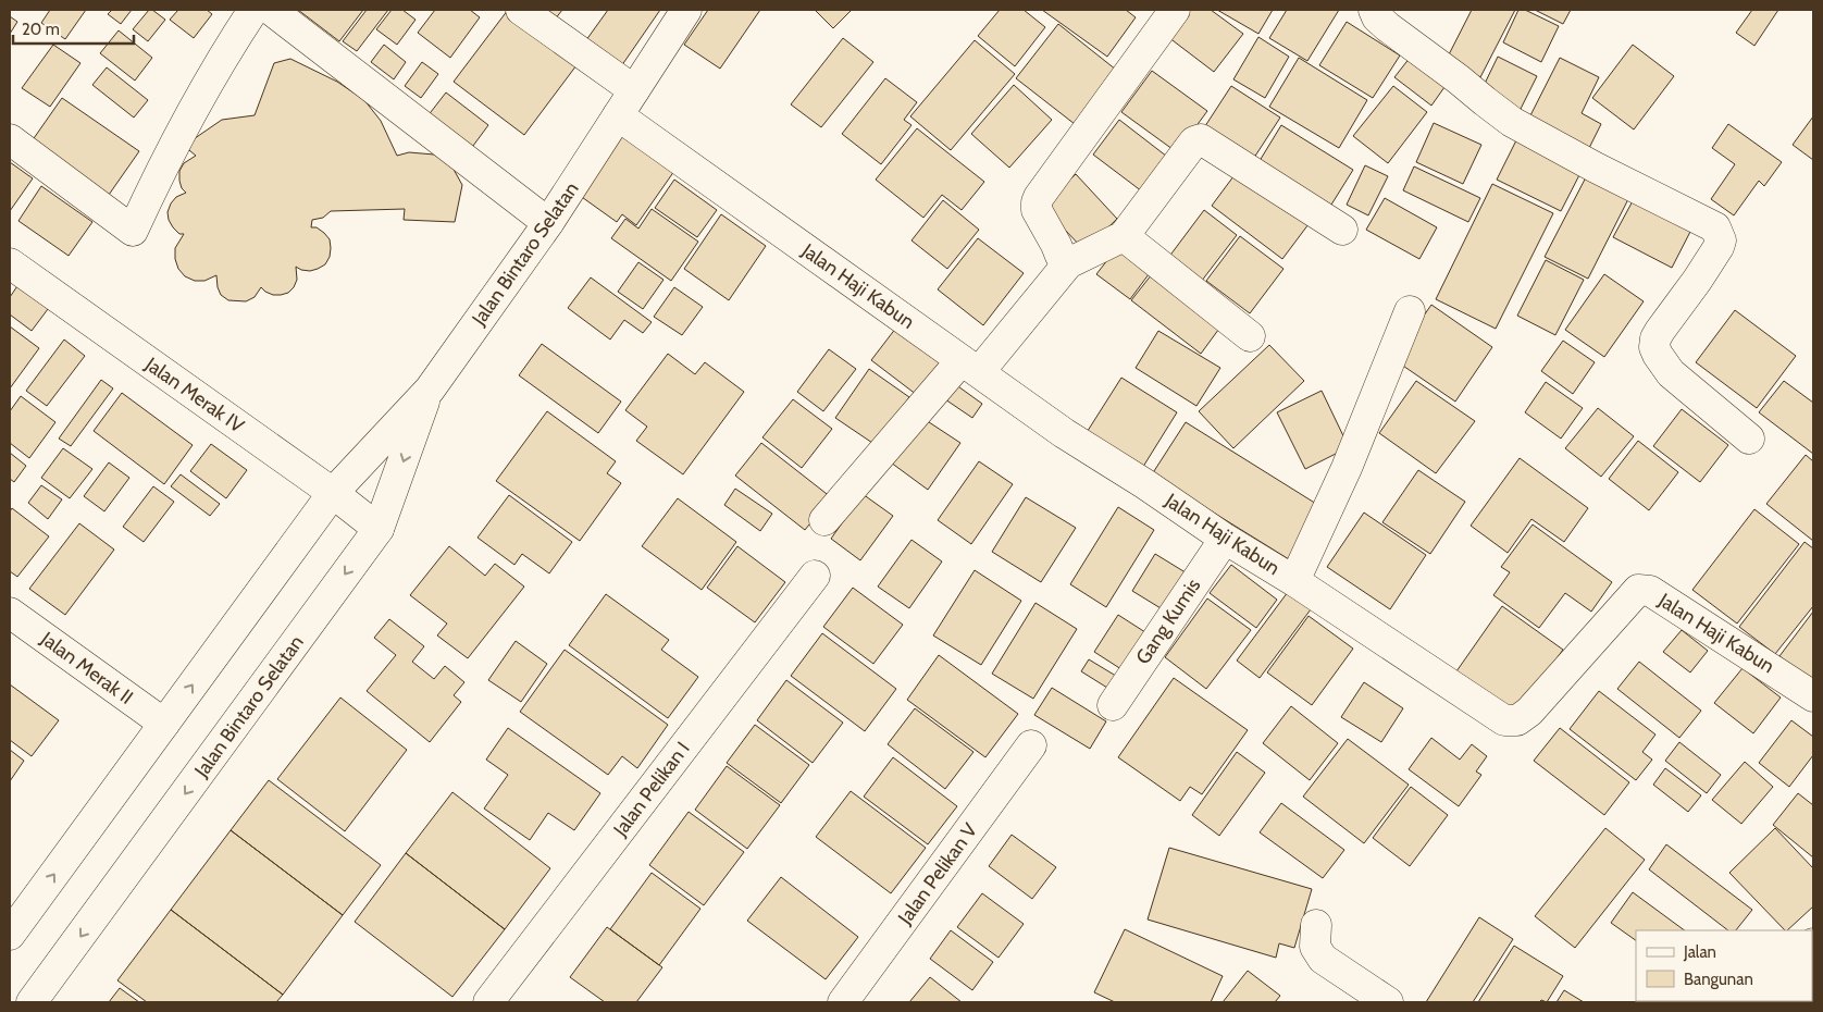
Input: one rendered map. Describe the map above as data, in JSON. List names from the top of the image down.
{
  "streets": {
    "street": [
      "Jalan Bintaro Selatan",
      "Jalan Haji Kabun",
      "Jalan Merak IV",
      "Gang Kumis",
      "Jalan Merak II",
      "Jalan Pelikan I",
      "Jalan Pelikan V"
    ]
  },
  "crossings": [
    ["Jalan Bintaro Selatan", "Jalan Haji Kabun"],
    ["Jalan Bintaro Selatan", "Jalan Merak IV"],
    ["Jalan Bintaro Selatan", "Jalan Merak II"],
    ["Jalan Haji Kabun", "Gang Kumis"]
  ],
  "legend": ["Jalan", "Bangunan"],
  "scale_bar": "20 m"
}
